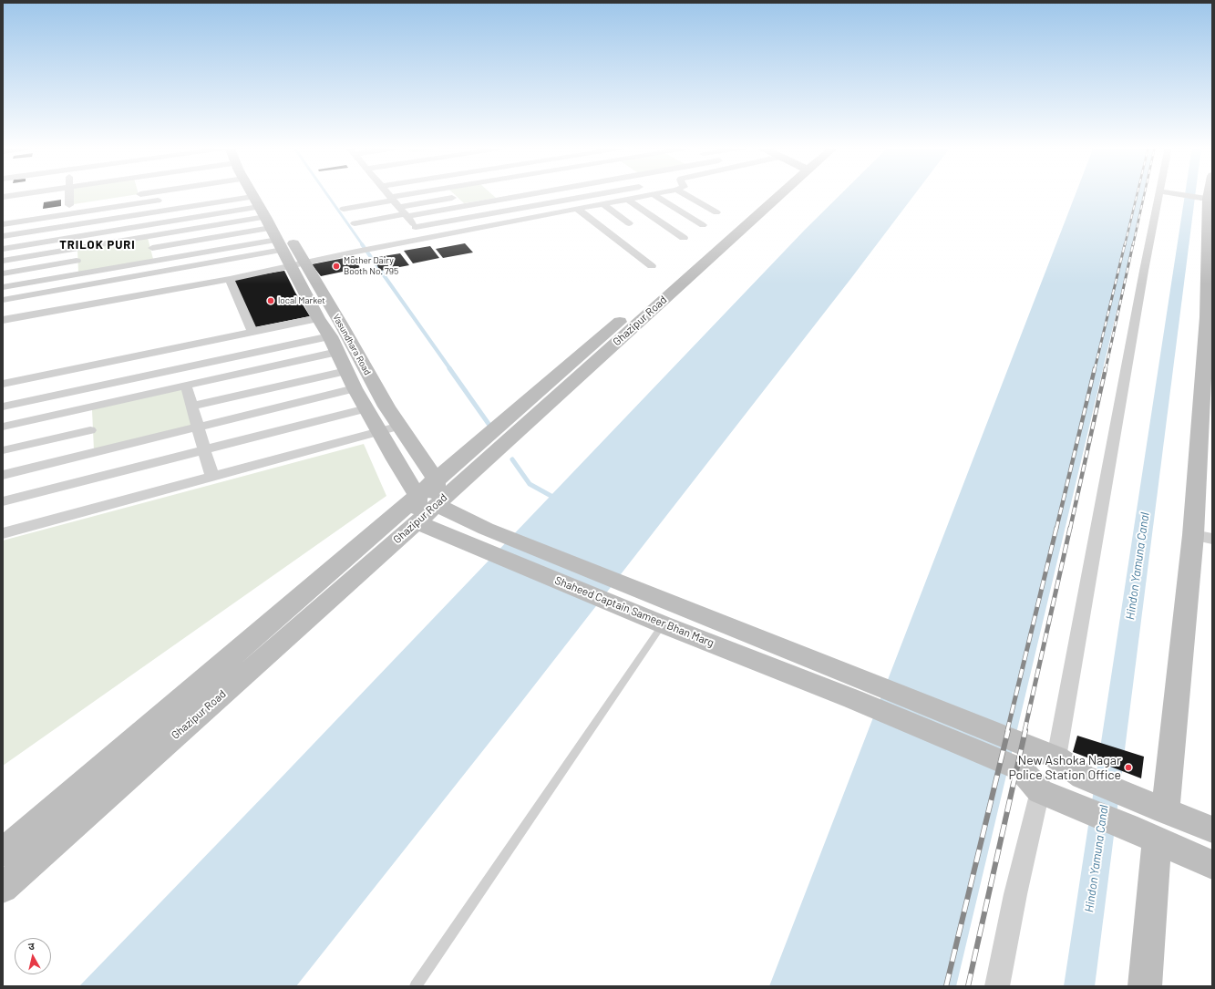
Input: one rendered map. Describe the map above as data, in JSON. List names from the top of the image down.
{
  "streets": {
    "street": ["Ghazipur Road", "Vasundhara Road", "Shaheed Captain Sameer Bhan Marg"]
  },
  "crossings": [
    ["Ghazipur Road", "Vasundhara Road"],
    ["Ghazipur Road", "Shaheed Captain Sameer Bhan Marg"]
  ],
  "districts": ["TRILOK PURI"],
  "water": ["Hindon Yamuna Canal"],
  "places": ["Mother Dairy Booth No. 795", "local Market", "New Ashoka Nagar Police Station Office"],
  "north": "top"
}
